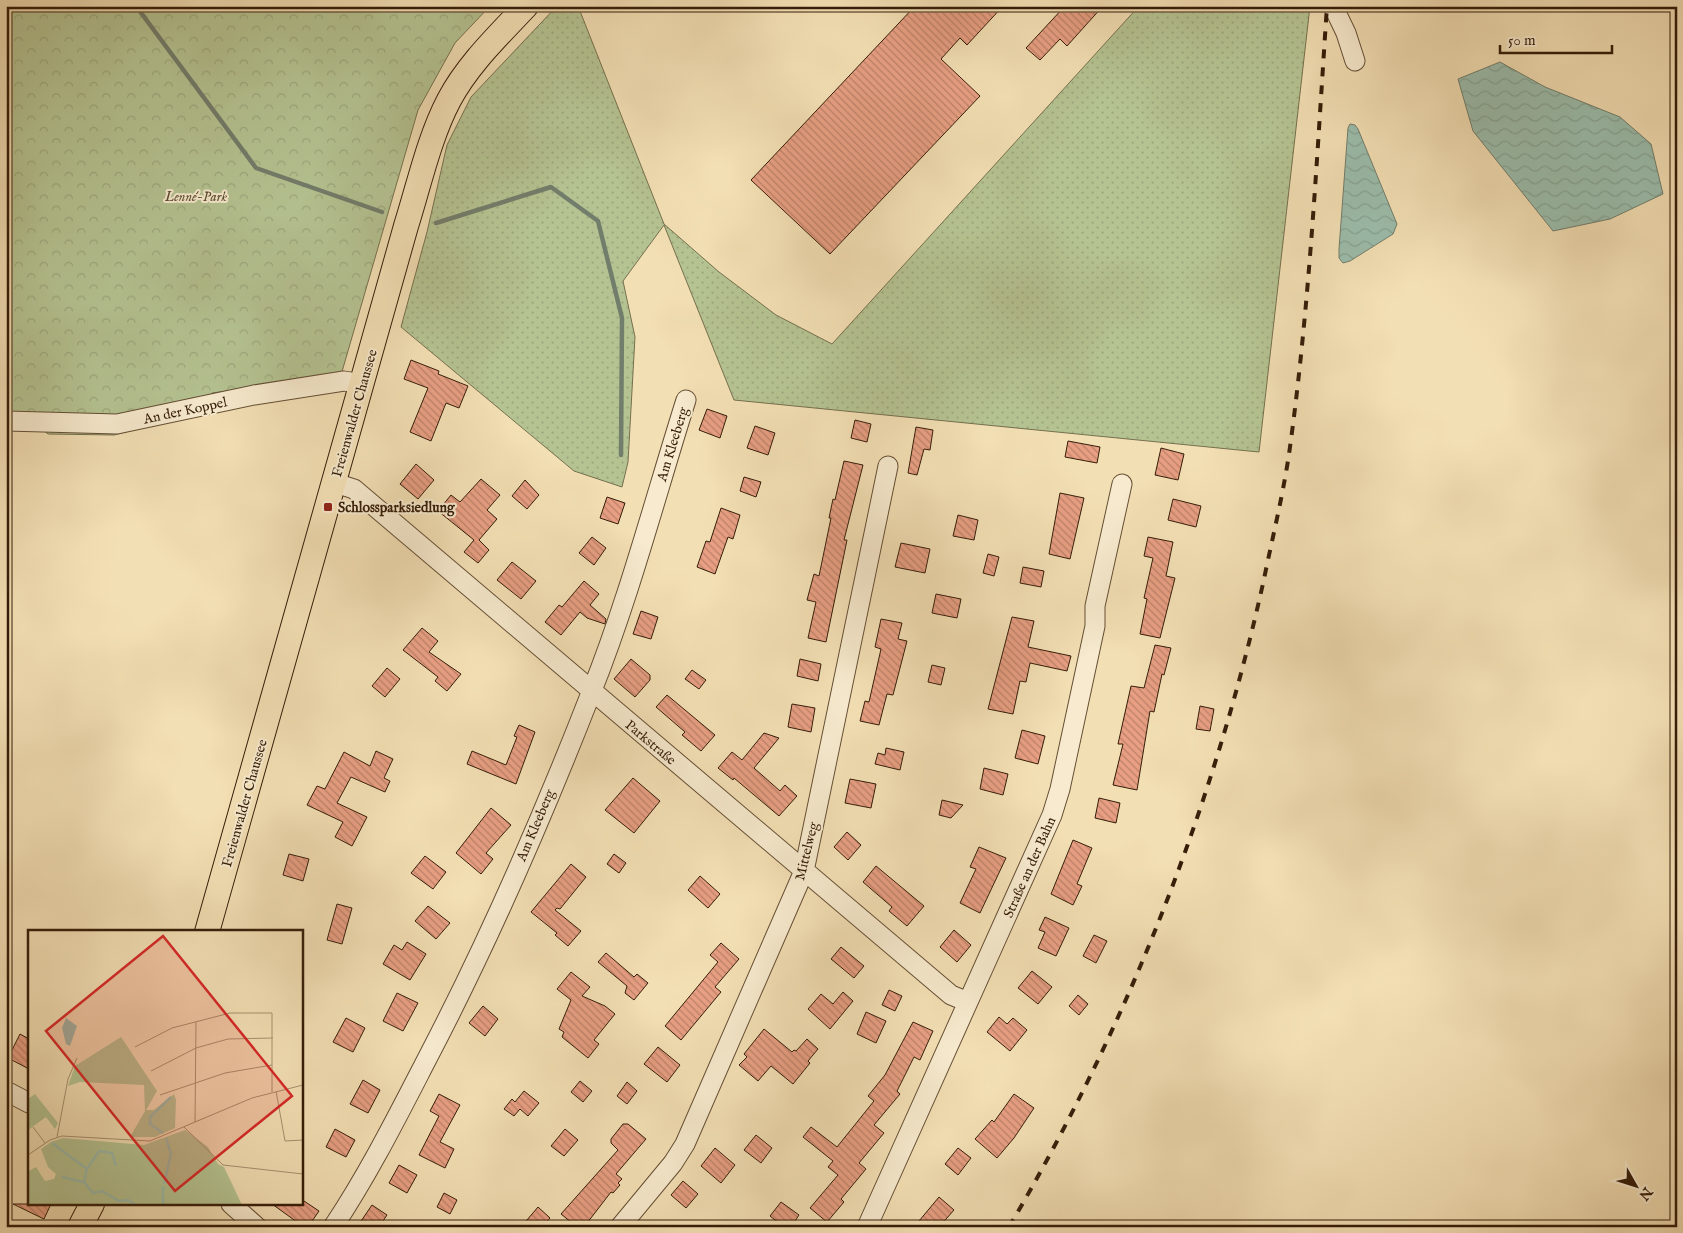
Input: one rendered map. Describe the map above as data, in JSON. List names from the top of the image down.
{
  "streets": {
    "main road": ["Freienwalder Chaussee"],
    "street": [
      "An der Koppel",
      "Am Kleeberg",
      "Parkstraße",
      "Mittelweg",
      "Straße an der Bahn"
    ]
  },
  "crossings": [
    ["An der Koppel", "Freienwalder Chaussee"],
    ["Freienwalder Chaussee", "Parkstraße"],
    ["Am Kleeberg", "Parkstraße"],
    ["Parkstraße", "Mittelweg"],
    ["Parkstraße", "Straße an der Bahn"]
  ],
  "parks": ["Lenné-Park"],
  "places": {
    "transit": ["Schlossparksiedlung"]
  },
  "scale_bar": "50 m",
  "north": "bottom right"
}
